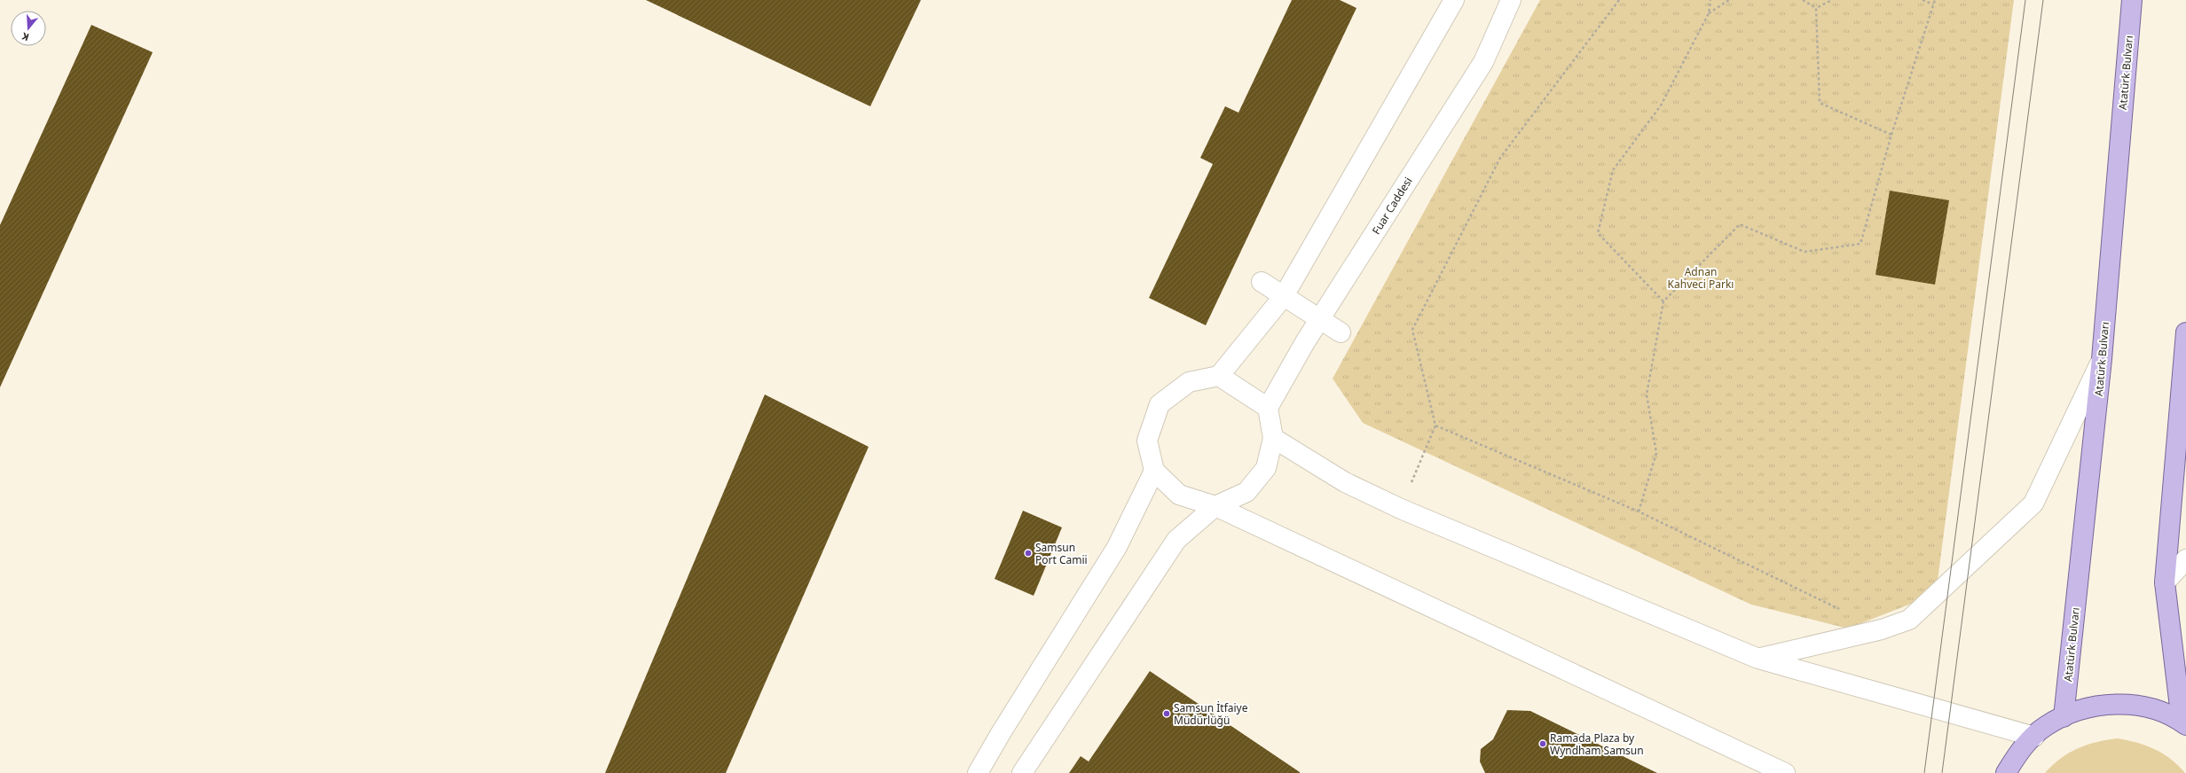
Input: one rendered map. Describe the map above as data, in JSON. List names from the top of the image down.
{
  "streets": {
    "main road": ["Atatürk Bulvarı"],
    "street": ["Fuar Caddesi"]
  },
  "parks": ["Adnan Kahveci Parkı"],
  "places": ["Samsun Port Camii", "Samsun İtfaiye Müdürlüğü", "Ramada Plaza by Wyndham Samsun"],
  "north": "bottom"
}
